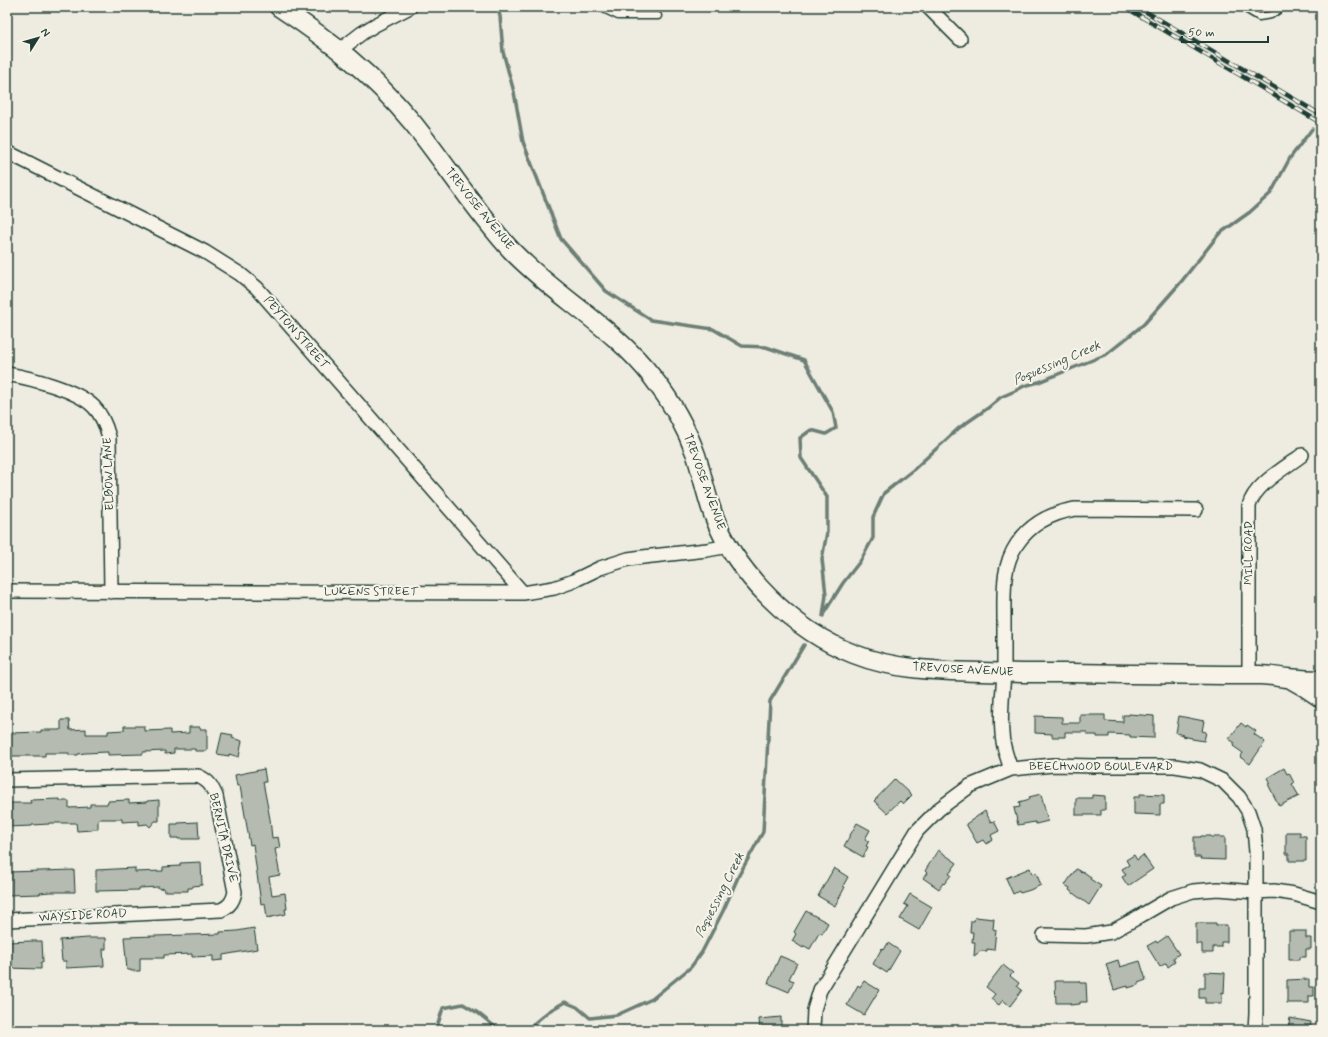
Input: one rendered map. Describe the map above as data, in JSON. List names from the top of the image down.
{
  "streets": {
    "street": [
      "TREVOSE AVENUE",
      "PEYTON STREET",
      "ELBOW LANE",
      "MILL ROAD",
      "LUKENS STREET",
      "BEECHWOOD BOULEVARD",
      "BERNITA DRIVE",
      "WAYSIDE ROAD"
    ]
  },
  "crossings": [
    ["TREVOSE AVENUE", "MILL ROAD"],
    ["TREVOSE AVENUE", "LUKENS STREET"],
    ["PEYTON STREET", "LUKENS STREET"],
    ["ELBOW LANE", "LUKENS STREET"],
    ["BERNITA DRIVE", "WAYSIDE ROAD"]
  ],
  "water": ["Poquessing Creek"],
  "scale_bar": "50 m",
  "north": "top right"
}
